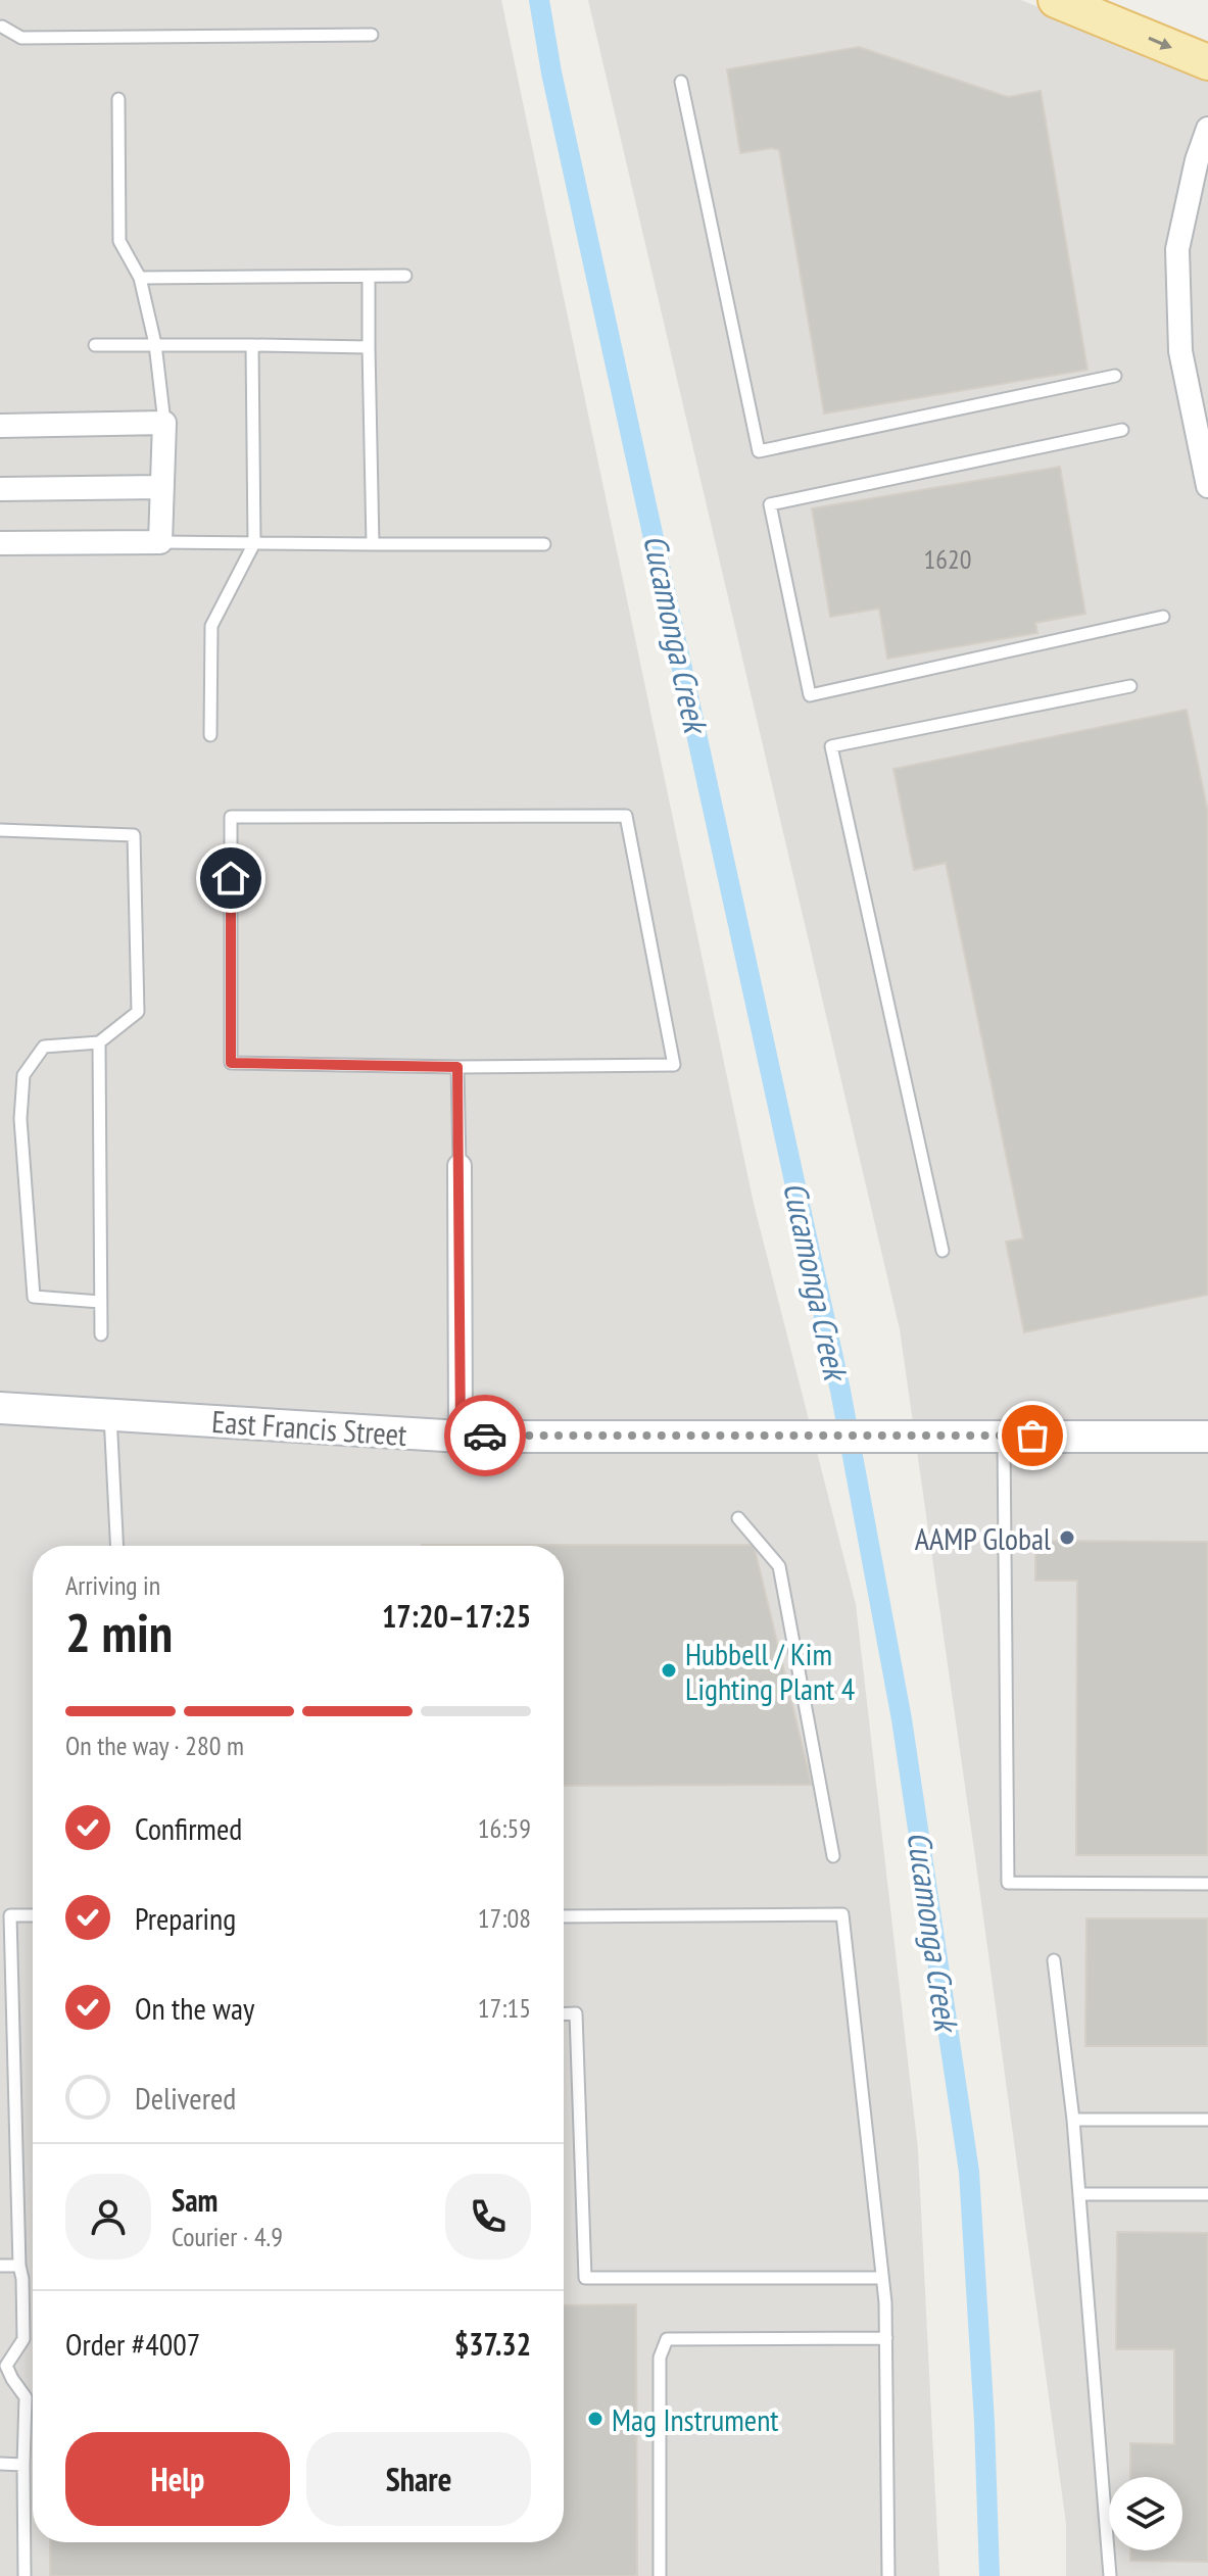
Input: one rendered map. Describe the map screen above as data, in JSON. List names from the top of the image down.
{
  "streets": {
    "street": ["East Francis Street"]
  },
  "water": ["Cucamonga Creek"],
  "places": ["AAMP Global", "Hubbell / Kim Lighting Plant 4", "Mag Instrument"],
  "house_numbers": ["1620"],
  "page": {
    "heading": ["2 min", "Arriving in", "17:20–17:25"],
    "panel": [
      "Sam",
      "Courier · 4.9",
      "Order #4007",
      "$37.32"
    ],
    "bar": "On the way · 280 m",
    "list": [
      ["Confirmed", "16:59"],
      ["Preparing", "17:08"],
      ["On the way", "17:15"],
      "Delivered"
    ],
    "buttons": ["Help", "Share"]
  }
}
